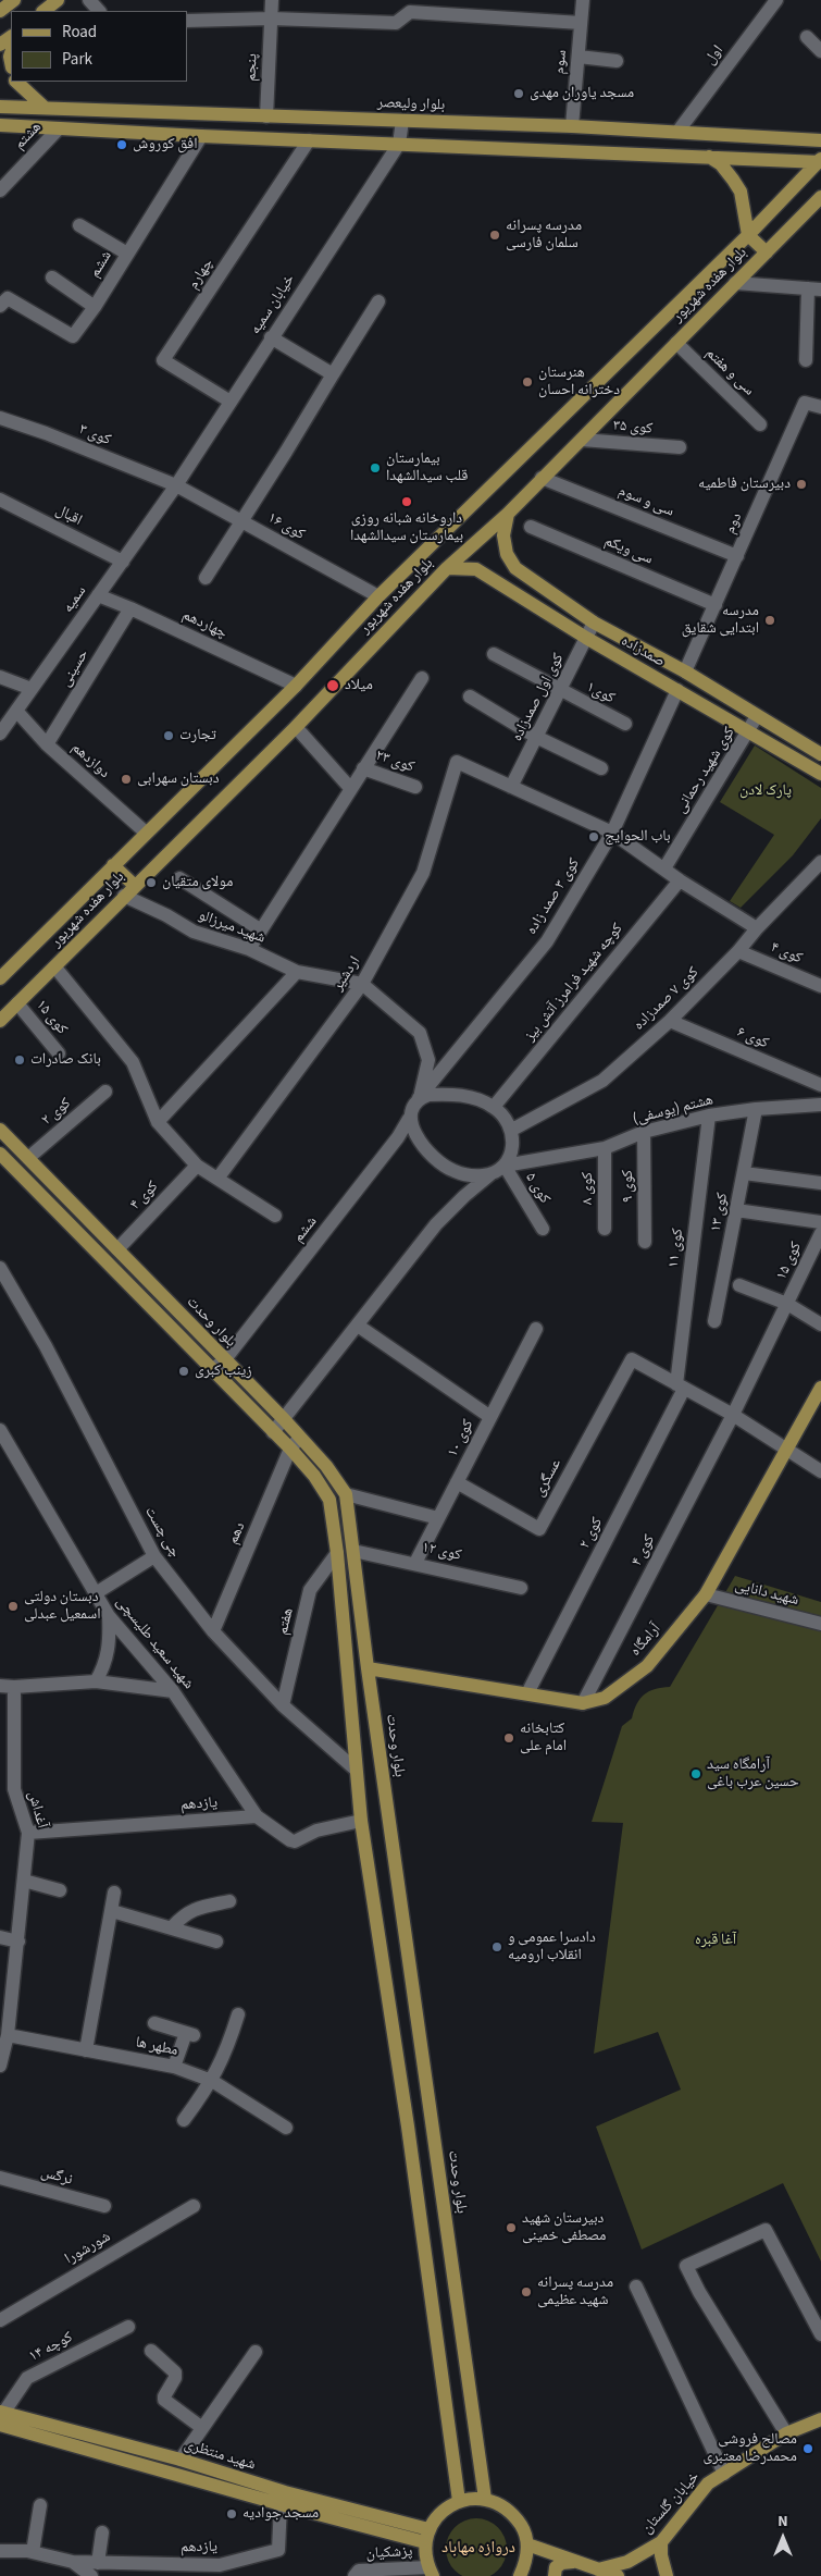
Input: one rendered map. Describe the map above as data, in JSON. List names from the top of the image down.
{
  "streets": {
    "main road": [
      "بلوار ولیعصر",
      "بلوار هفده شهریور",
      "صمدزاده",
      "بلوار وحدت",
      "آرامگاه",
      "شهید منتظری",
      "خیابان گلستان"
    ],
    "street": [
      "اول",
      "سوم",
      "پنجم",
      "هشتم",
      "ششم",
      "چهارم",
      "خیابان سمیه",
      "سی و هفتم",
      "کوی ۳۵",
      "کوی ۳",
      "سی و سوم",
      "اقبال",
      "دوم",
      "کوی ۱۶",
      "سی ویکم",
      "سمیه",
      "چهاردهم",
      "حسینی",
      "کوی۱",
      "کوی اول صمدزاده",
      "دوازدهم",
      "کوی ۲۳",
      "کوی شهید رحمانی",
      "کوی ۳ صمد زاده",
      "شهید میرزالو",
      "کوی ۴",
      "اردشیر",
      "کوچه شهید فرامرز آتش بیز",
      "کوی ۷ صمدزاده",
      "کوی ۱۵",
      "کوی ۶",
      "هشتم (یوسفی)",
      "کوی ۲",
      "کوی ۹",
      "کوی ۵",
      "کوی ۸",
      "کوی ۱۳",
      "کوی ۱۱",
      "کوی ۱۰",
      "عسگری",
      "چی چست",
      "دهم",
      "کوی ۱۲",
      "شهید دانایی",
      "هفتم",
      "شهید سعید طلیسچی",
      "یازدهم",
      "آغداش",
      "مطهر ها",
      "نرگس",
      "شورشورا",
      "کوچه ۱۴",
      "پزشکیان"
    ]
  },
  "crossings": [
    ["اول", "بلوار ولیعصر"],
    ["سوم", "بلوار ولیعصر"],
    ["پنجم", "بلوار ولیعصر"],
    ["ششم", "کوی ۳ صمد زاده"],
    ["ششم", "کوچه شهید فرامرز آتش بیز"],
    ["ششم", "کوی ۷ صمدزاده"],
    ["ششم", "هشتم (یوسفی)"],
    ["ششم", "کوی ۵"],
    ["ششم", "بلوار وحدت"],
    ["چهارم", "خیابان سمیه"],
    ["بلوار هفده شهریور", "سی و هفتم"],
    ["بلوار هفده شهریور", "کوی ۳۵"],
    ["بلوار هفده شهریور", "سی و سوم"],
    ["بلوار هفده شهریور", "کوی ۱۶"],
    ["بلوار هفده شهریور", "چهاردهم"],
    ["بلوار هفده شهریور", "صمدزاده"],
    ["بلوار هفده شهریور", "دوازدهم"],
    ["بلوار هفده شهریور", "شهید میرزالو"],
    ["بلوار هفده شهریور", "کوی ۱۵"],
    ["خیابان سمیه", "کوی ۳"],
    ["خیابان سمیه", "کوی ۱۶"],
    ["خیابان سمیه", "سمیه"],
    ["کوی ۳", "کوی ۱۶"],
    ["کوی ۳", "سمیه"],
    ["سی و سوم", "دوم"],
    ["اقبال", "سمیه"],
    ["دوم", "سی ویکم"],
    ["دوم", "صمدزاده"],
    ["کوی ۱۶", "سمیه"],
    ["سمیه", "چهاردهم"],
    ["سمیه", "دوازدهم"],
    ["چهاردهم", "حسینی"],
    ["صمدزاده", "کوی اول صمدزاده"],
    ["صمدزاده", "کوی شهید رحمانی"],
    ["صمدزاده", "کوی ۳ صمد زاده"],
    ["حسینی", "دوازدهم"],
    ["کوی۱", "کوی اول صمدزاده"],
    ["کوی اول صمدزاده", "اردشیر"],
    ["کوی ۳ صمد زاده", "کوچه شهید فرامرز آتش بیز"],
    ["کوی ۳ صمد زاده", "کوی ۷ صمدزاده"],
    ["کوی ۳ صمد زاده", "هشتم (یوسفی)"],
    ["کوی ۳ صمد زاده", "کوی ۵"],
    ["شهید میرزالو", "اردشیر"],
    ["کوی ۴", "کوی ۷ صمدزاده"],
    ["کوی ۴", "کوی ۱۵"],
    ["کوی ۴", "بلوار وحدت"],
    ["کوی ۴", "آرامگاه"],
    ["کوچه شهید فرامرز آتش بیز", "کوی ۷ صمدزاده"],
    ["کوچه شهید فرامرز آتش بیز", "هشتم (یوسفی)"],
    ["کوچه شهید فرامرز آتش بیز", "کوی ۵"],
    ["کوی ۷ صمدزاده", "کوی ۶"],
    ["کوی ۷ صمدزاده", "هشتم (یوسفی)"],
    ["کوی ۷ صمدزاده", "کوی ۵"],
    ["هشتم (یوسفی)", "کوی ۹"],
    ["هشتم (یوسفی)", "کوی ۵"],
    ["هشتم (یوسفی)", "کوی ۸"],
    ["هشتم (یوسفی)", "کوی ۱۳"],
    ["هشتم (یوسفی)", "کوی ۱۱"],
    ["کوی ۲", "کوی ۱۱"],
    ["کوی ۲", "بلوار وحدت"],
    ["کوی ۲", "عسگری"],
    ["کوی ۲", "آرامگاه"],
    ["کوی ۱۱", "عسگری"],
    ["بلوار وحدت", "دهم"],
    ["بلوار وحدت", "کوی ۱۲"],
    ["بلوار وحدت", "آرامگاه"],
    ["کوی ۱۰", "عسگری"],
    ["کوی ۱۰", "کوی ۱۲"],
    ["چی چست", "دهم"],
    ["چی چست", "هفتم"],
    ["شهید دانایی", "آرامگاه"],
    ["شهید سعید طلیسچی", "یازدهم"],
    ["یازدهم", "آغداش"],
    ["یازدهم", "شهید منتظری"],
    ["آغداش", "مطهر ها"],
    ["کوچه ۱۴", "شهید منتظری"]
  ],
  "districts": ["دروازه مهاباد"],
  "parks": ["پارک لادن", "آغا قبره"],
  "places": [
    "مسجد یاوران مهدی",
    "افق کوروش",
    "مدرسه پسرانه سلمان فارسی",
    "هنرستان دخترانه احسان",
    "بیمارستان قلب سیدالشهدا",
    "دبیرستان فاطمیه",
    "داروخانه شبانه روزی بیمارستان سیدالشهدا",
    "مدرسه ابتدایی شقایق",
    "میلاد",
    "تجارت",
    "دبستان سهرابی",
    "باب الحوایج",
    "مولای متقیان",
    "بانک صادرات",
    "زینب کبری",
    "دبستان دولتی اسمعیل عبدلی",
    "کتابخانه امام علی",
    "آرامگاه سید حسین عرب باغی",
    "دادسرا عمومی و انقلاب ارومیه",
    "دبیرستان شهید مصطفی خمینی",
    "مدرسه پسرانه شهید عظیمی",
    "مصالح فروشی محمدرضا معتبری",
    "مسجد جوادیه"
  ],
  "legend": ["Road", "Park"],
  "north": "top"
}
